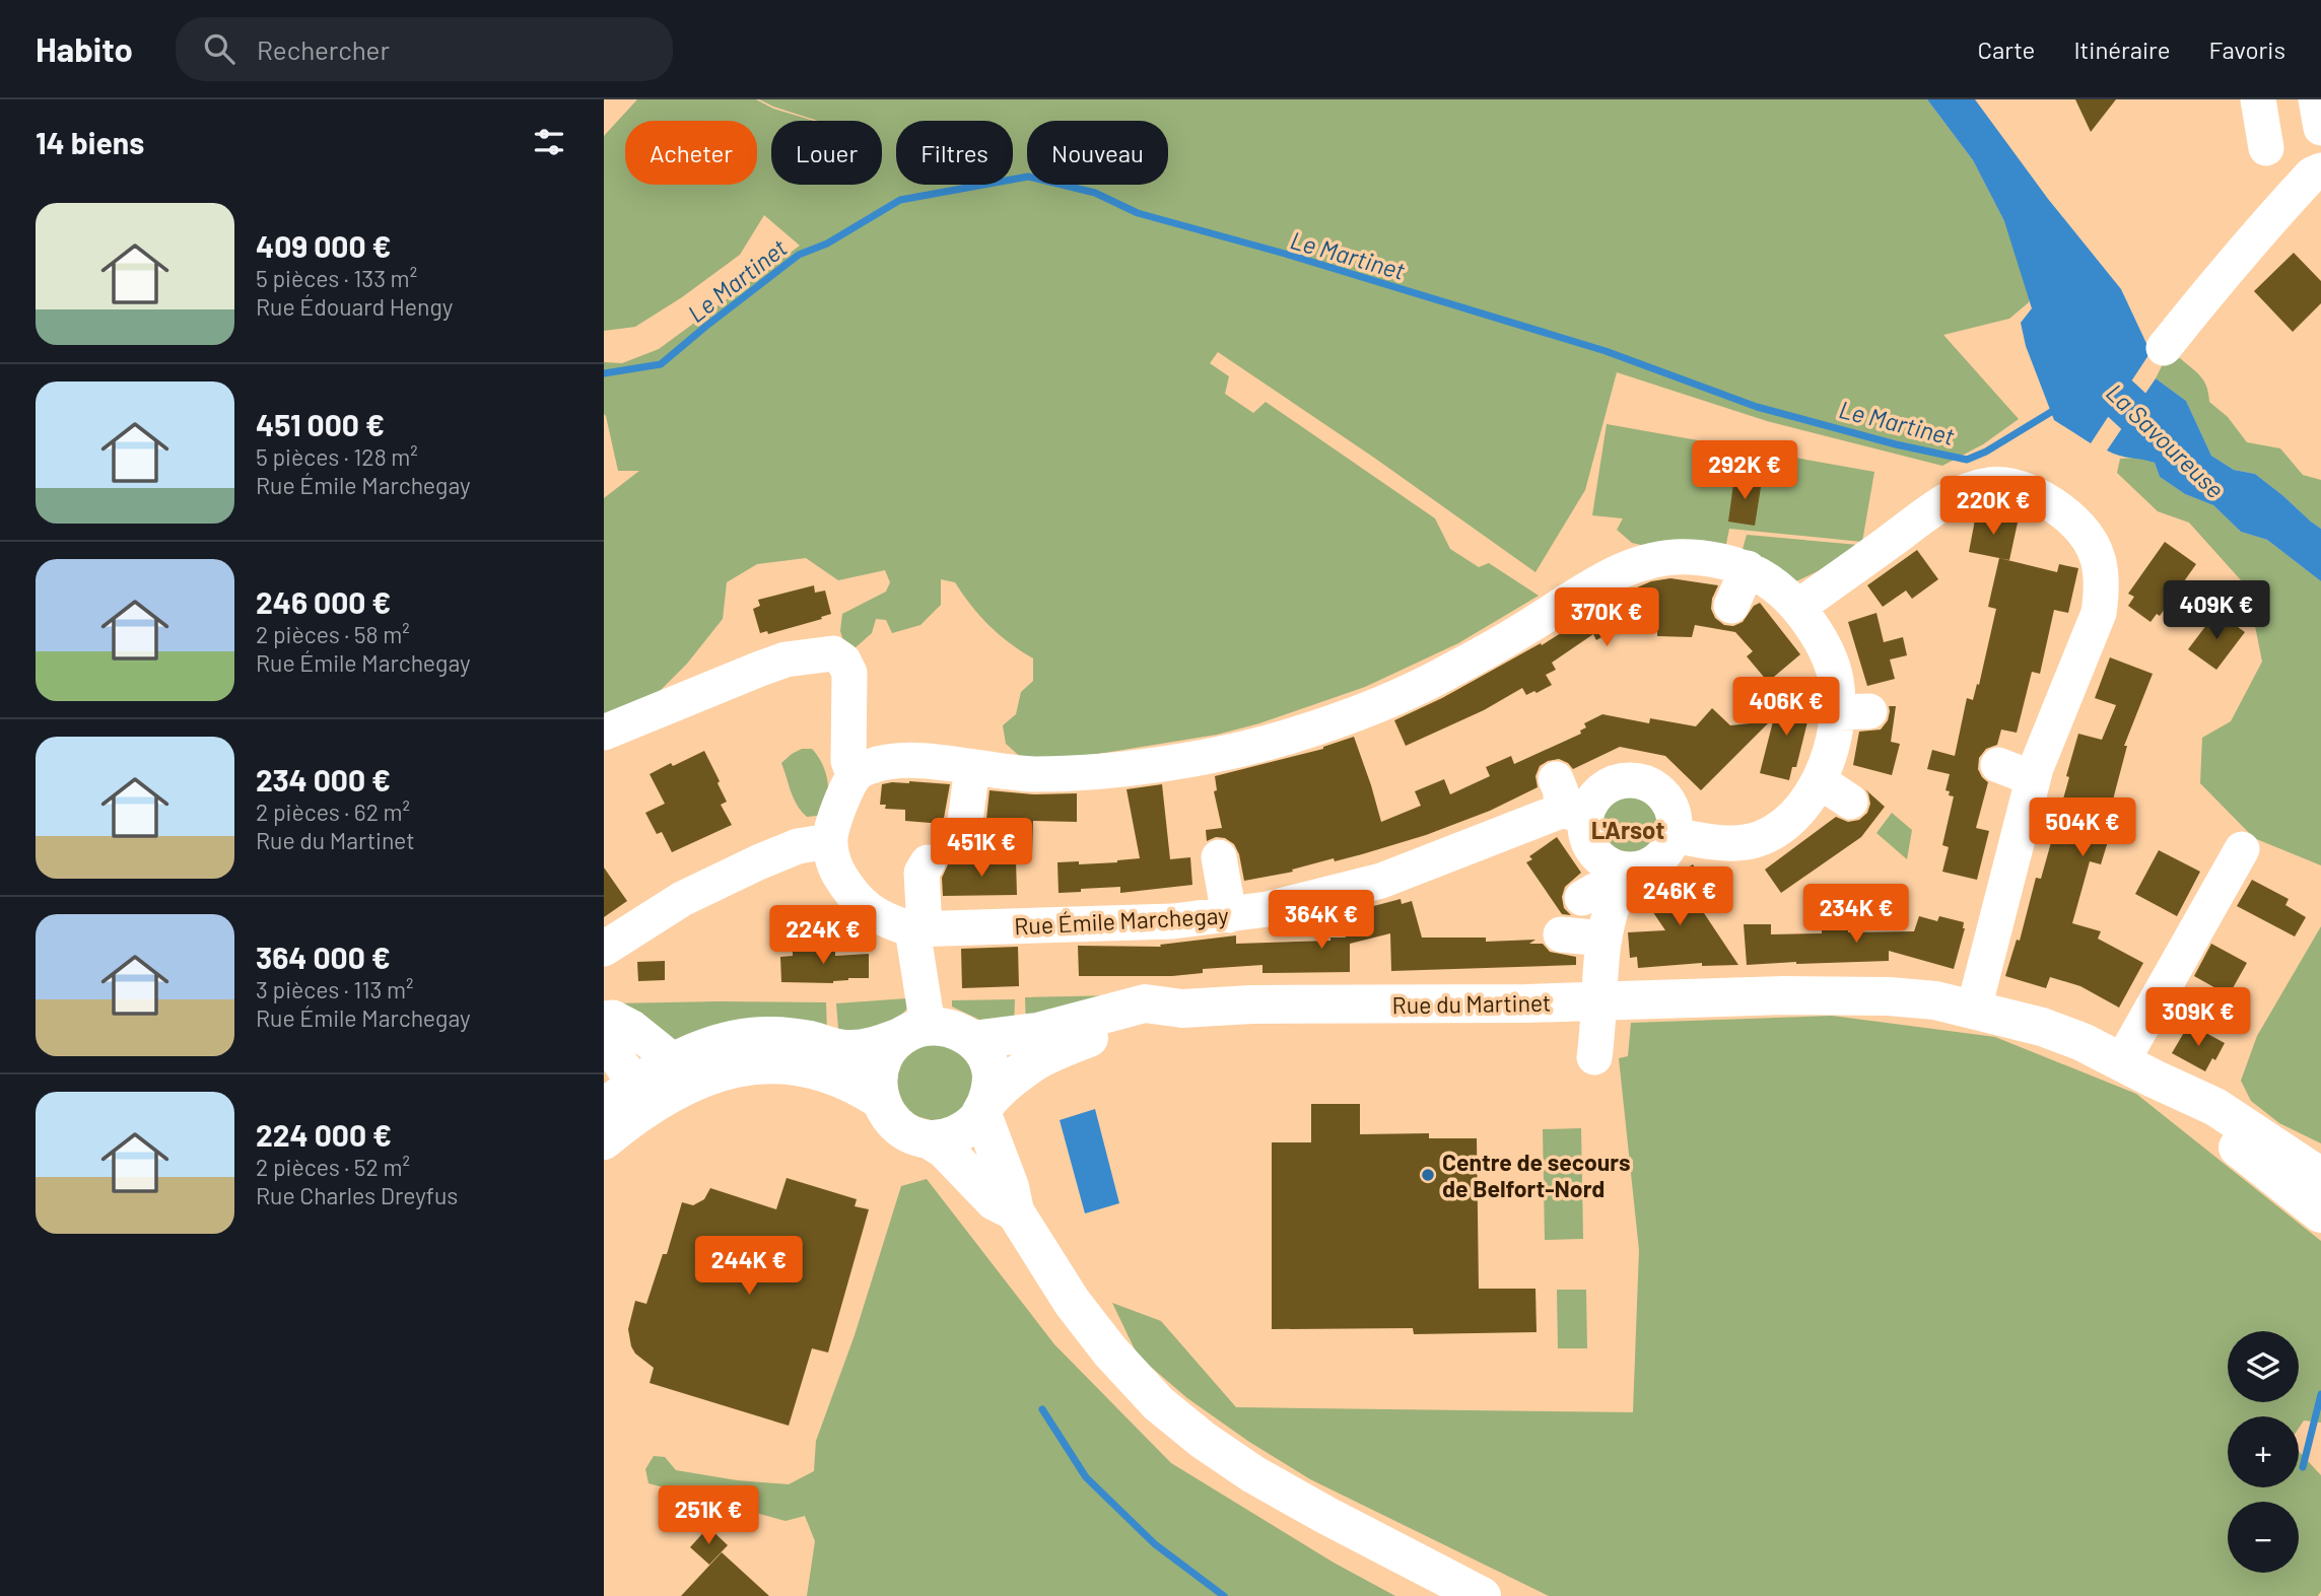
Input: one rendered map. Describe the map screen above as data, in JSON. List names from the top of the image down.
{
  "streets": {
    "main road": ["Rue du Martinet"],
    "street": ["Rue Émile Marchegay"]
  },
  "districts": ["L'Arsot"],
  "water": ["Le Martinet", "La Savoureuse"],
  "places": ["Centre de secours de Belfort-Nord"],
  "page": {
    "header": "Habito",
    "search": "Rechercher",
    "nav": ["Carte", "Itinéraire", "Favoris"],
    "heading": "14 biens",
    "chip": [
      "Acheter",
      "Louer",
      "Filtres",
      "Nouveau"
    ],
    "list": [
      {
        "name": "409 000 €",
        "note": "5 pièces · 133 m² · Rue Édouard Hengy"
      },
      {
        "name": "451 000 €",
        "note": "5 pièces · 128 m² · Rue Émile Marchegay"
      },
      {
        "name": "246 000 €",
        "note": "2 pièces · 58 m² · Rue Émile Marchegay"
      },
      {
        "name": "234 000 €",
        "note": "2 pièces · 62 m² · Rue du Martinet"
      },
      {
        "name": "364 000 €",
        "note": "3 pièces · 113 m² · Rue Émile Marchegay"
      },
      {
        "name": "224 000 €",
        "note": "2 pièces · 52 m² · Rue Charles Dreyfus"
      }
    ],
    "price": [
      "292K €",
      "220K €",
      "409K €",
      "370K €",
      "406K €",
      "504K €",
      "451K €",
      "246K €",
      "234K €",
      "364K €",
      "224K €",
      "309K €",
      "244K €",
      "251K €"
    ],
    "map_buttons": ["+", "−"]
  }
}
